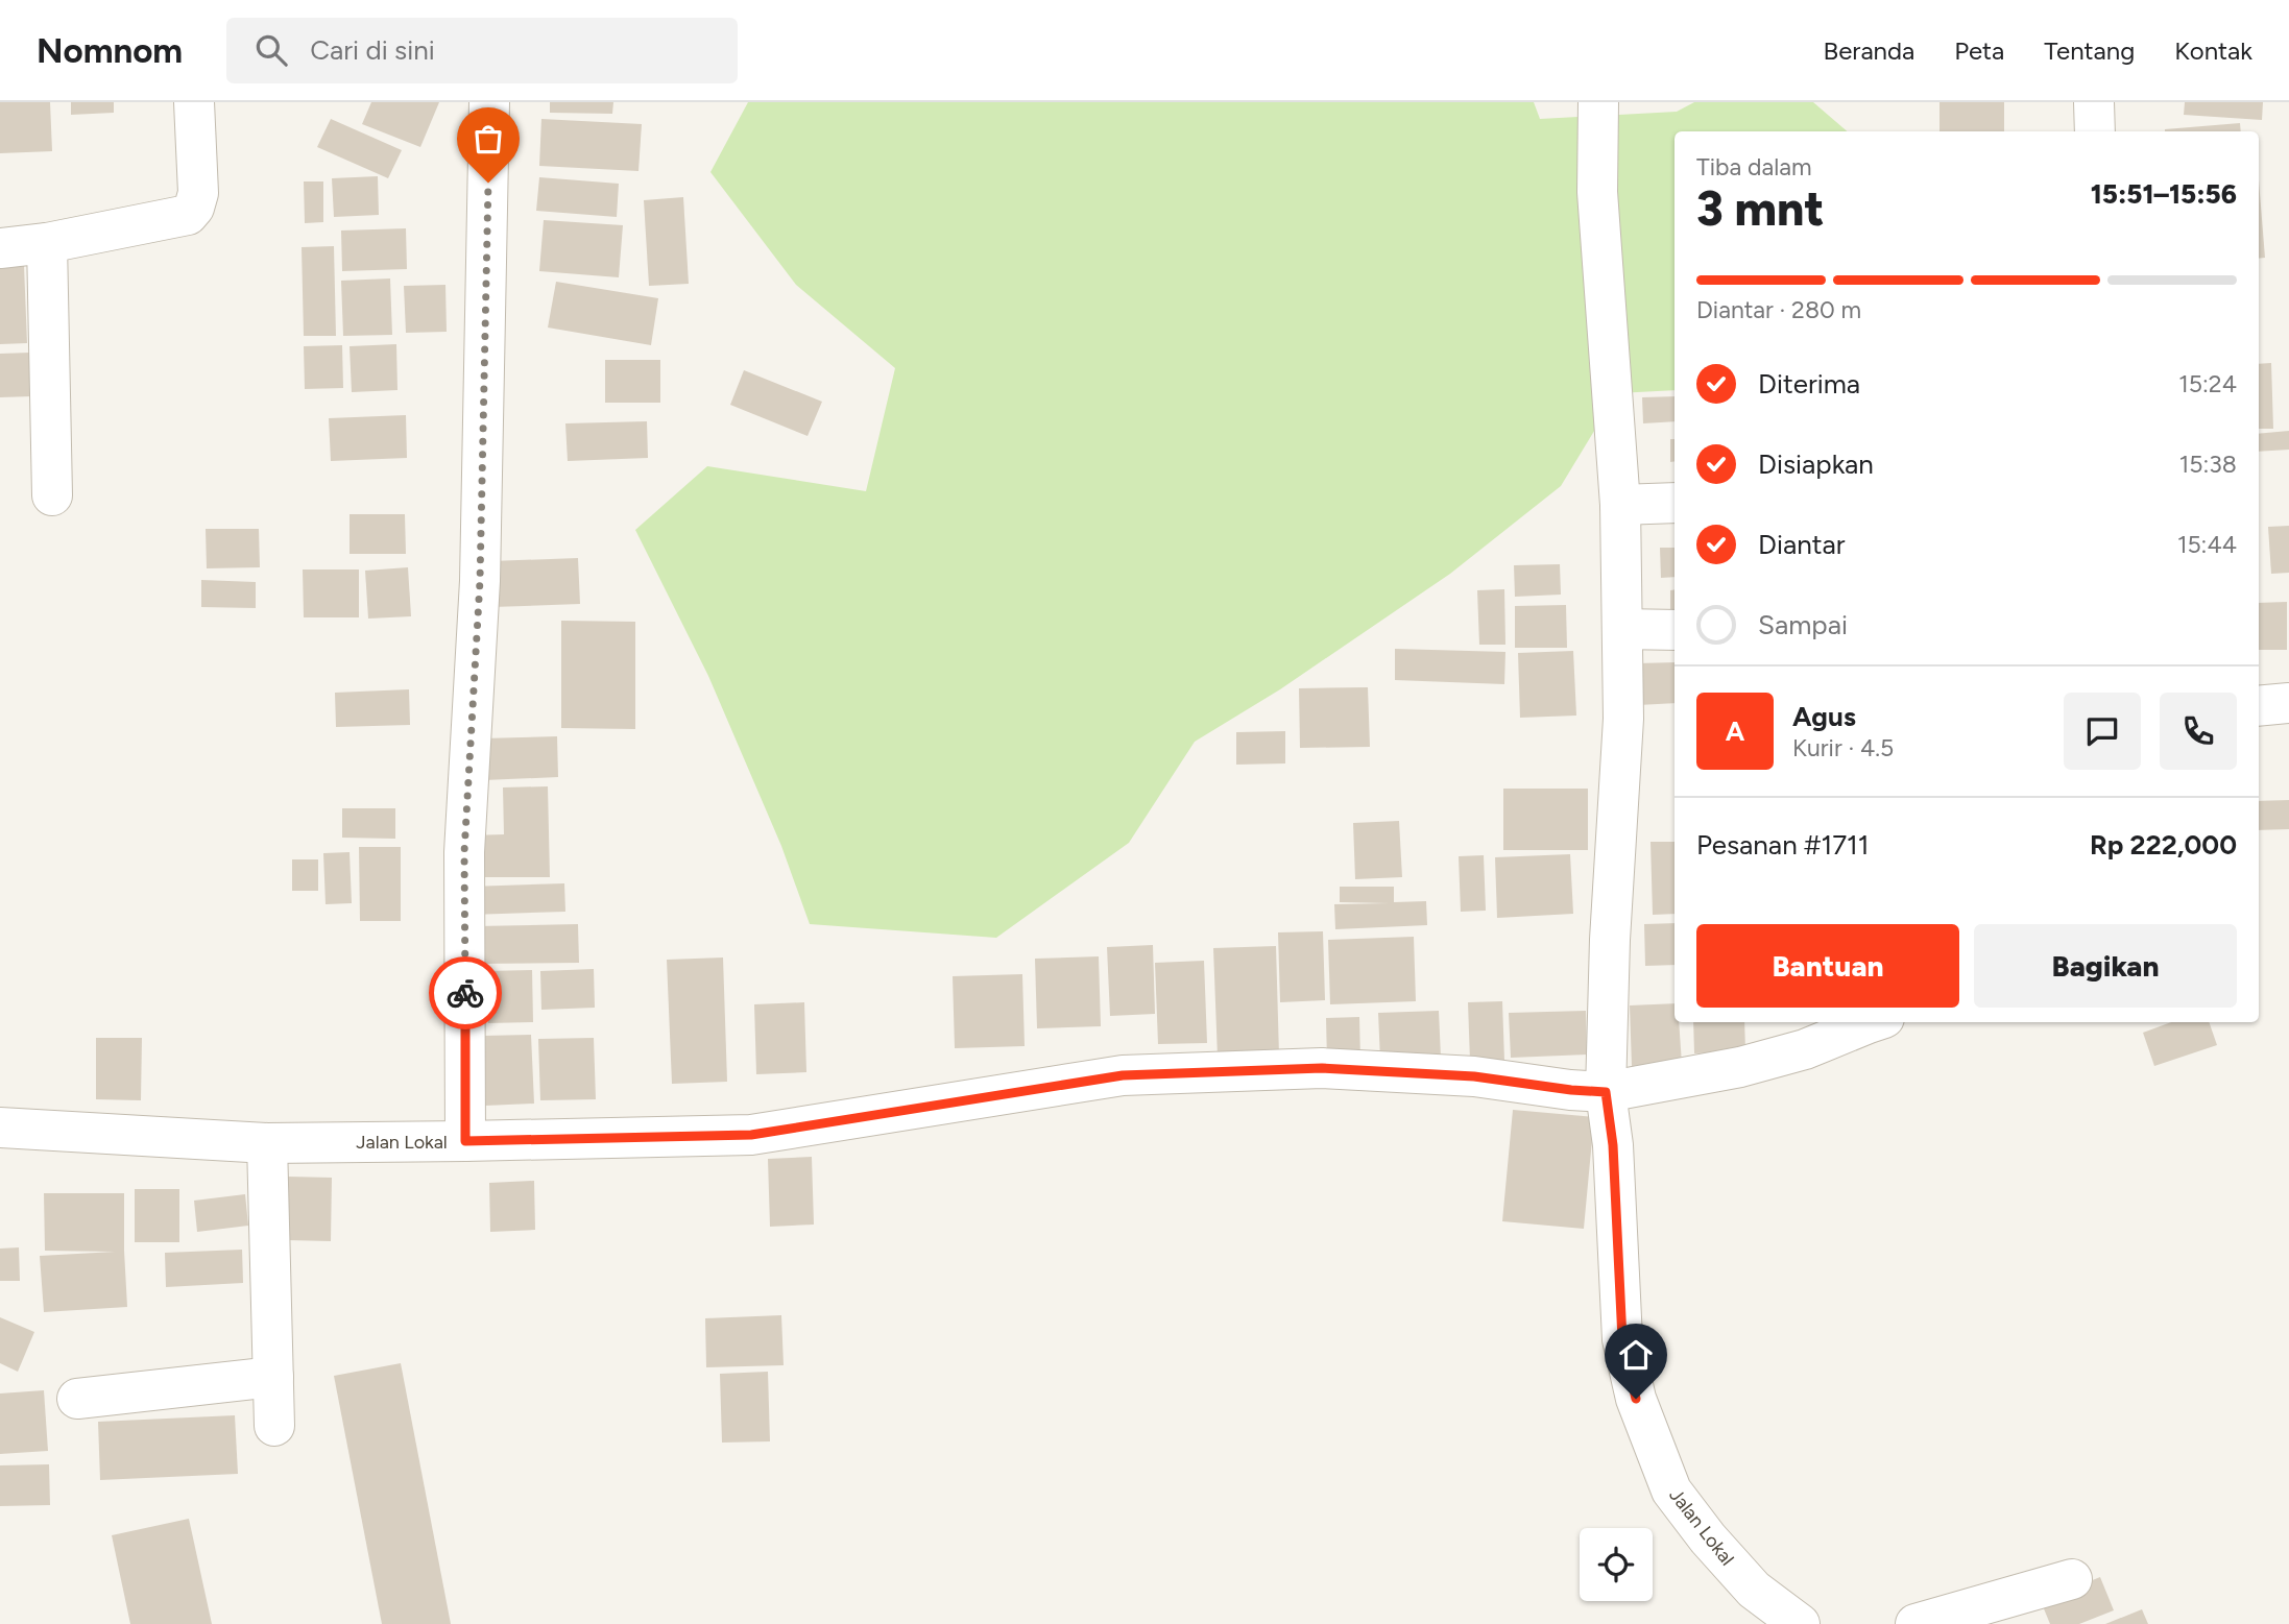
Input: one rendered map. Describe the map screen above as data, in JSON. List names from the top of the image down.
{
  "streets": {
    "street": ["Jalan Lokal"]
  },
  "page": {
    "header": "Nomnom",
    "search": "Cari di sini",
    "nav": [
      "Beranda",
      "Peta",
      "Tentang",
      "Kontak"
    ],
    "heading": ["3 mnt", "Tiba dalam", "15:51–15:56"],
    "panel": [
      "Agus",
      "Kurir · 4.5",
      "Pesanan #1711",
      "Rp 222,000"
    ],
    "bar": "Diantar · 280 m",
    "list": [
      ["Diterima", "15:24"],
      ["Disiapkan", "15:38"],
      ["Diantar", "15:44"],
      "Sampai"
    ],
    "round": "A",
    "buttons": ["Bantuan", "Bagikan"]
  }
}
